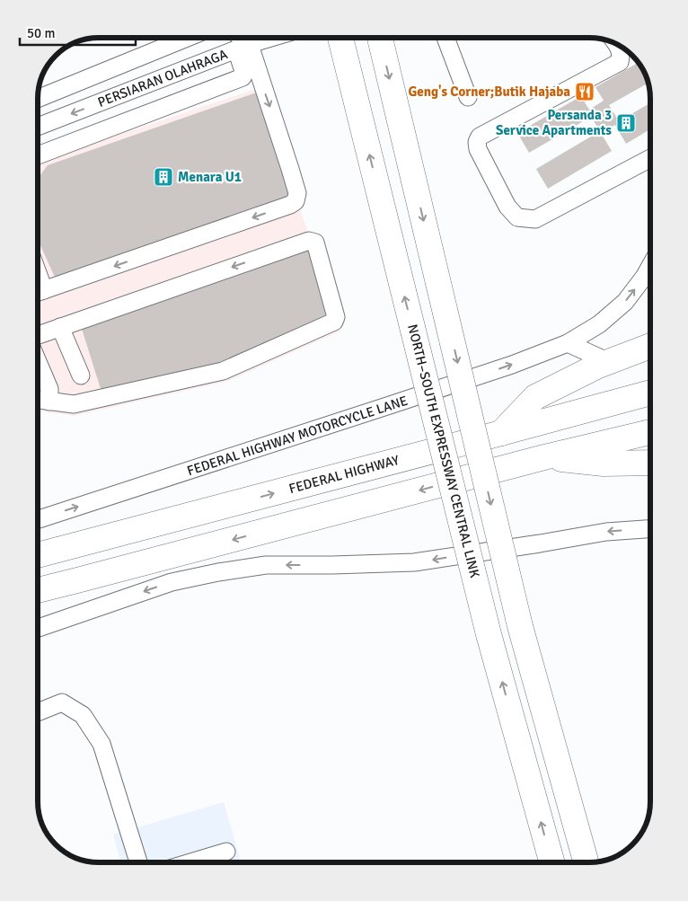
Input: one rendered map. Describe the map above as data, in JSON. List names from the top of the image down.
{
  "streets": {
    "highway": ["NORTH–SOUTH EXPRESSWAY CENTRAL LINK", "FEDERAL HIGHWAY"],
    "street": ["PERSIARAN OLAHRAGA", "FEDERAL HIGHWAY MOTORCYCLE LANE"]
  },
  "places": {
    "restaurant": ["Geng's Corner;Butik Hajaba"],
    "building": ["Persanda 3 Service Apartments", "Menara U1"]
  },
  "scale_bar": "50 m"
}
